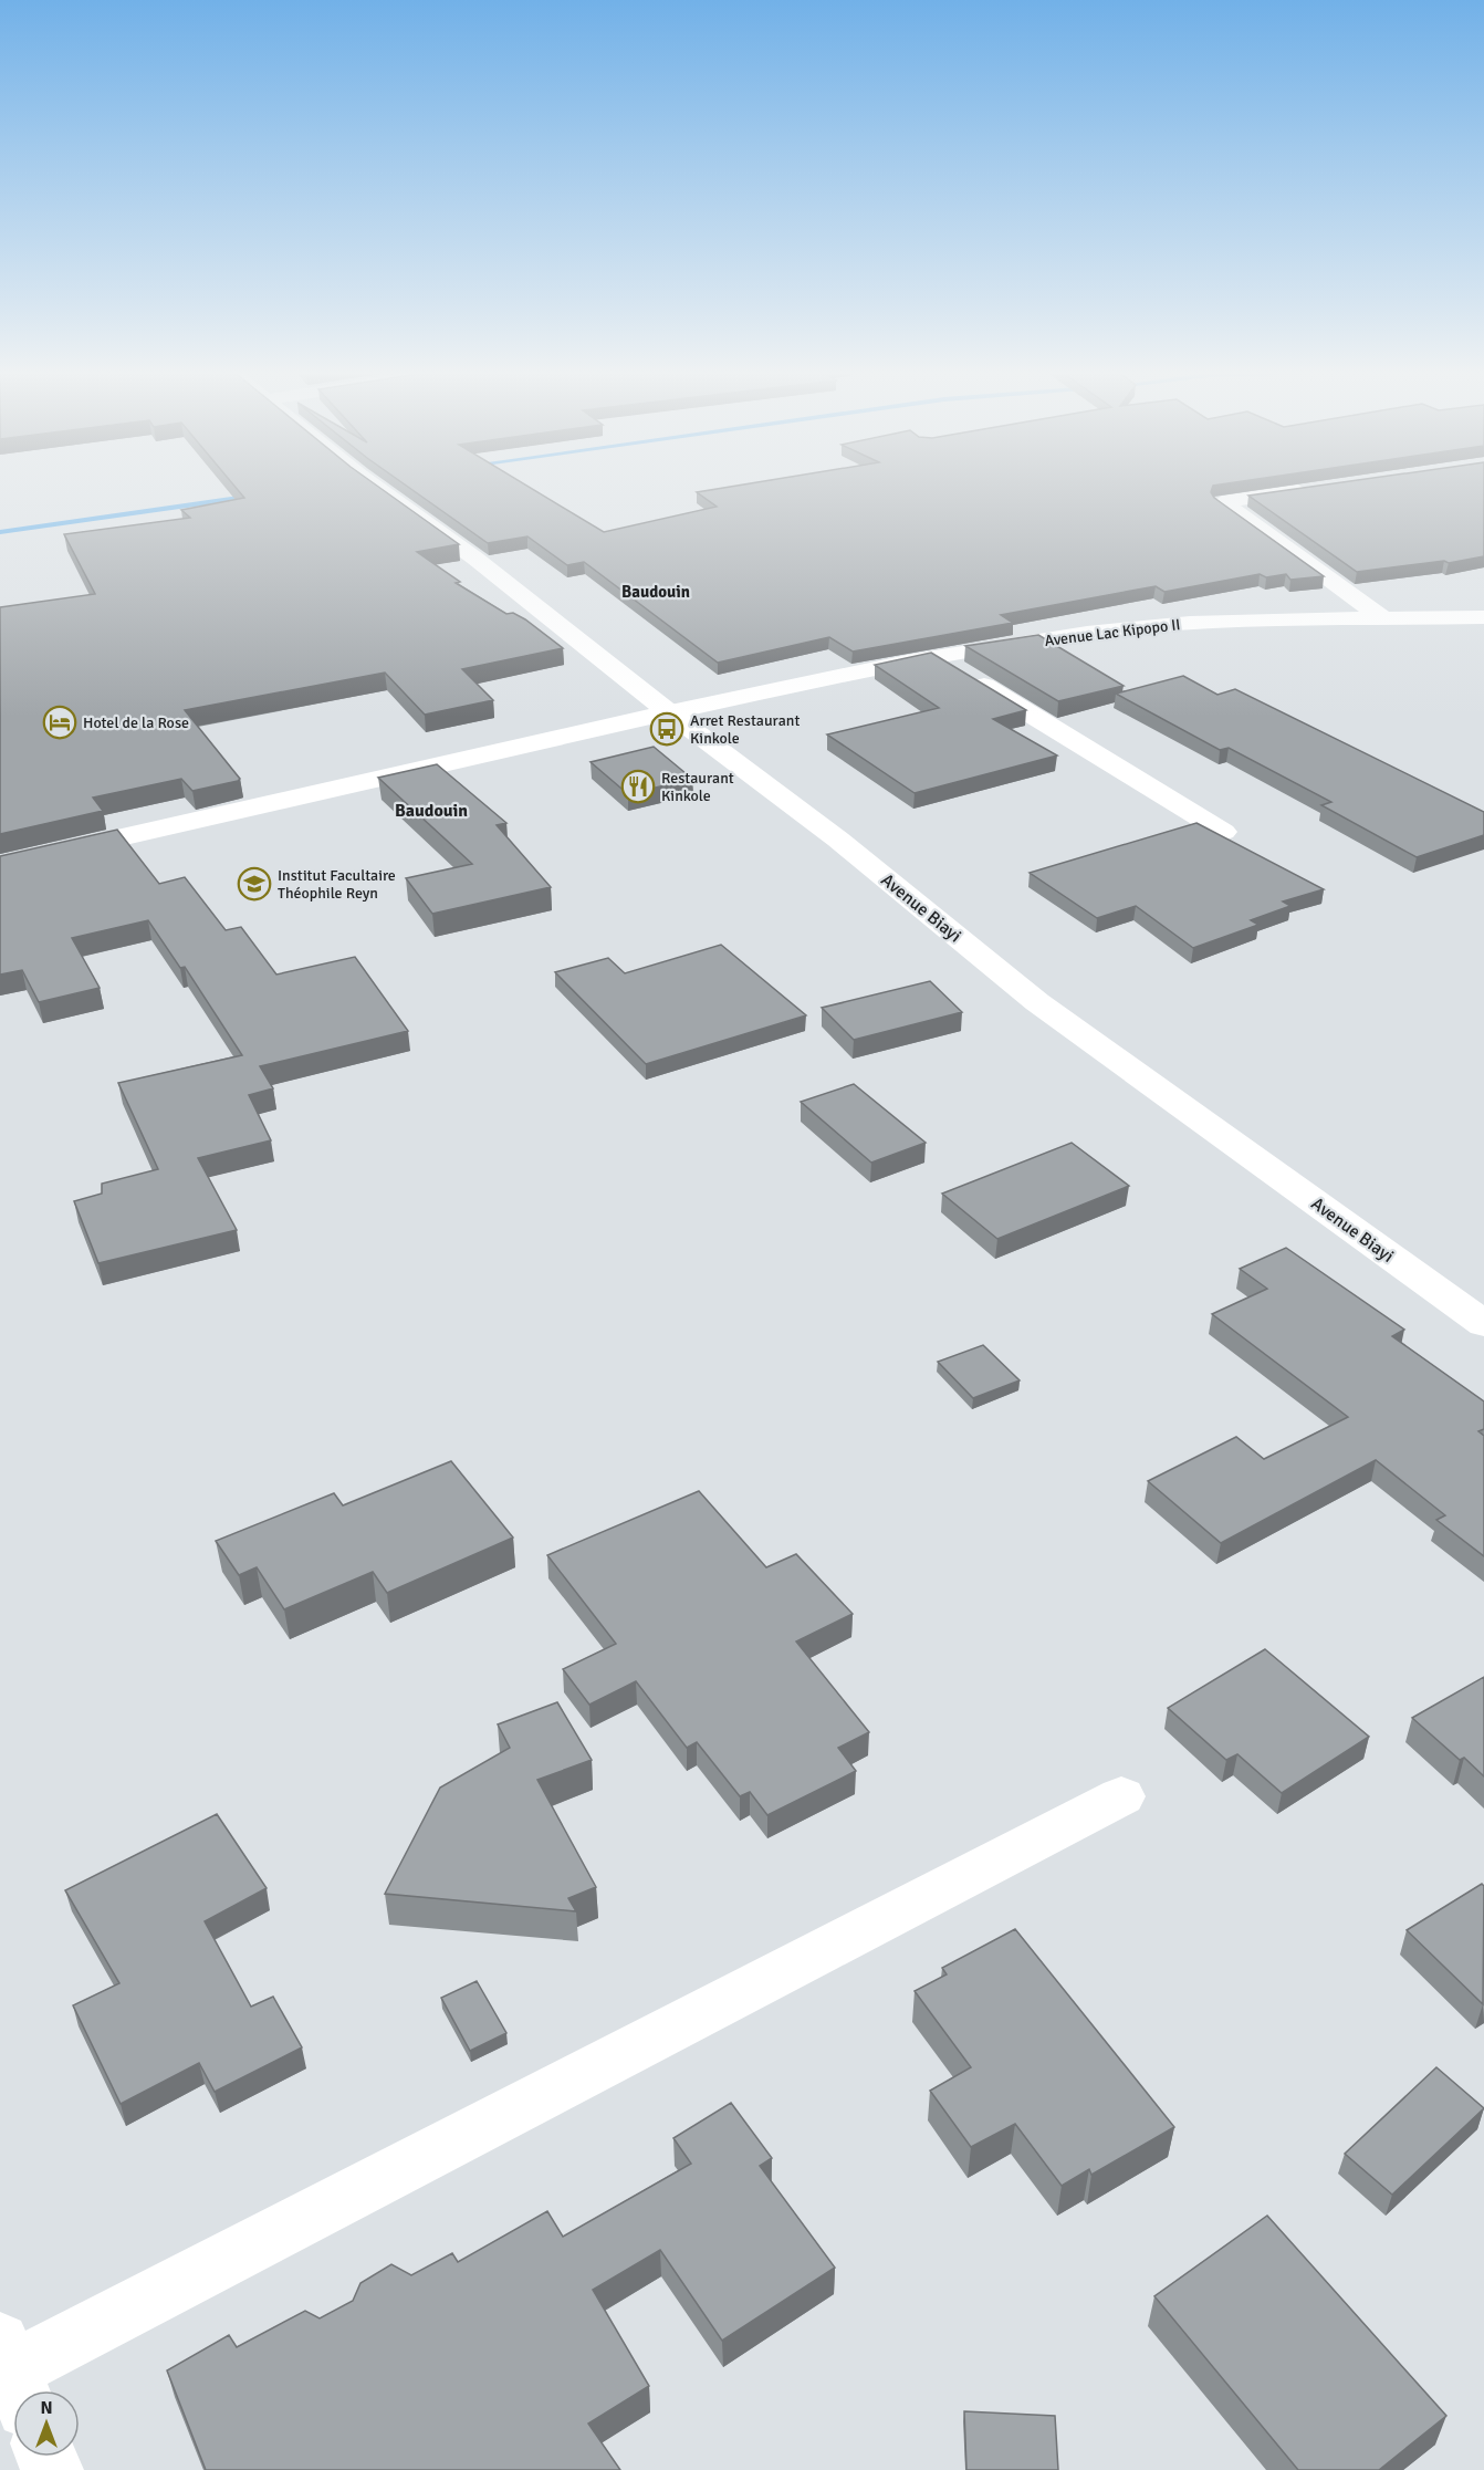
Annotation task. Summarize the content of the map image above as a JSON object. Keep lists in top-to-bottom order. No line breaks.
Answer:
{"streets":{"street":["Avenue Lac Kipopo II","Avenue Biayi"]},"crossings":[["Avenue Lac Kipopo II","Avenue Biayi"]],"districts":["Baudouin","Baudouin"],"places":{"hotel":["Hotel de la Rose"],"bus stop":["Arret Restaurant Kinkole"],"restaurant":["Restaurant Kinkole"],"school or university":["Institut Facultaire Théophile Reyn"]},"north":"top"}
